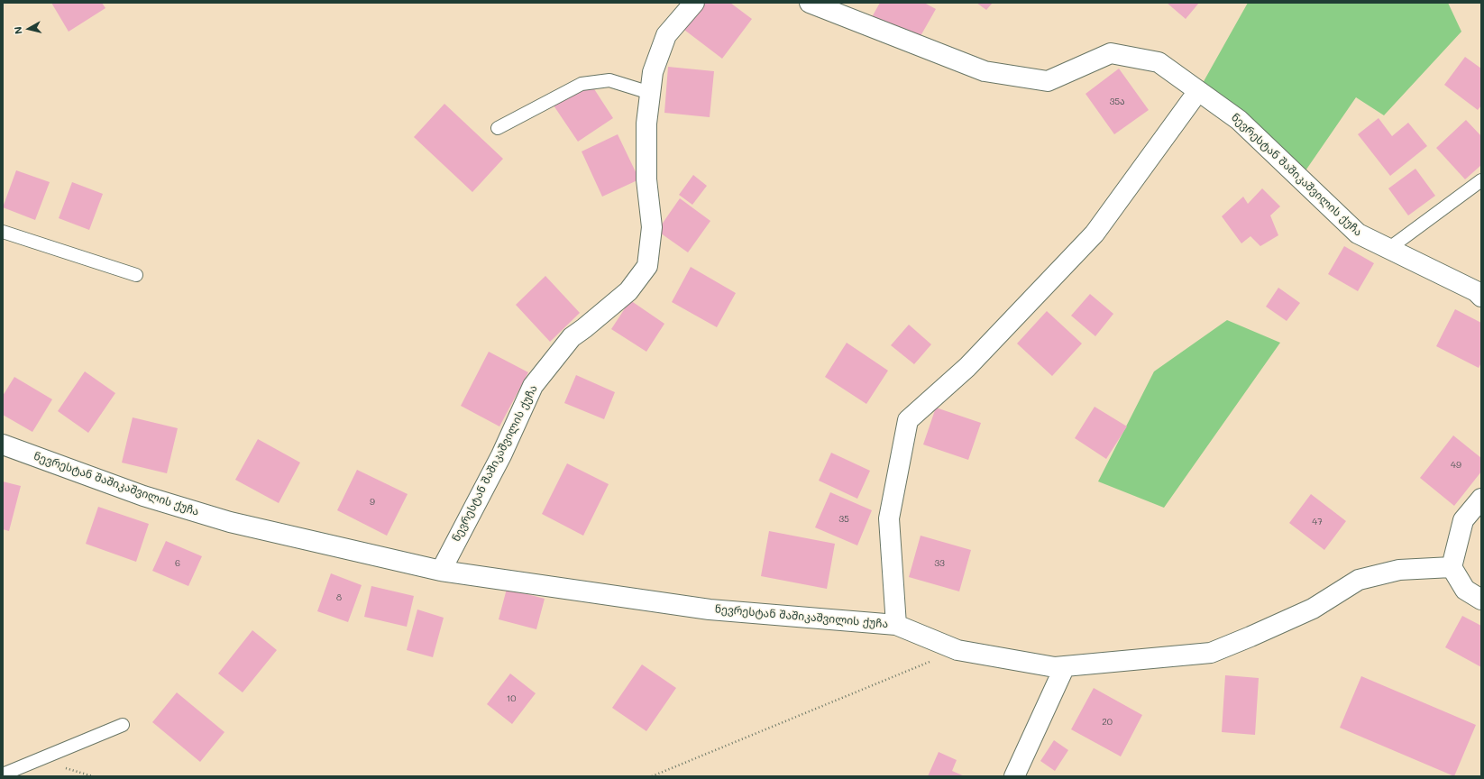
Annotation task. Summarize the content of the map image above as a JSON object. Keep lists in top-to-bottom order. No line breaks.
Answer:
{"streets":{"street":["ნევრესტან შაშიკაშვილის ქუჩა"]},"house_numbers":["35ა","49","9","35","47","6","33","8","10","20"],"north":"left"}
